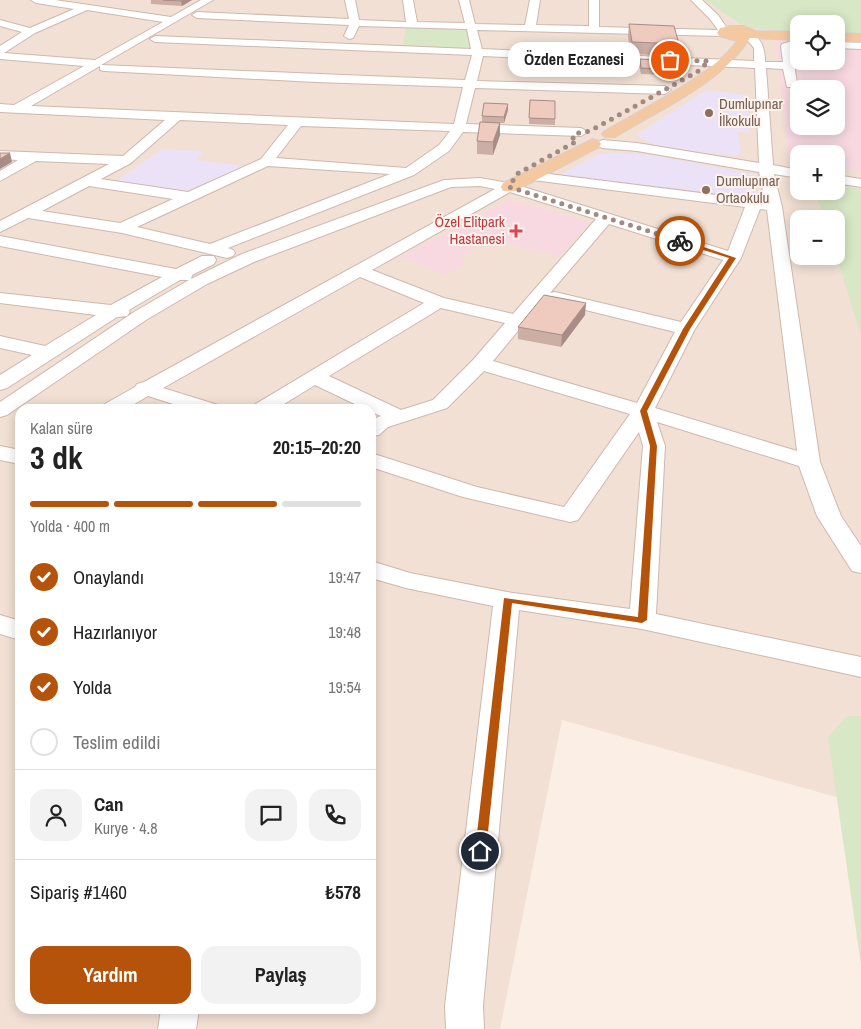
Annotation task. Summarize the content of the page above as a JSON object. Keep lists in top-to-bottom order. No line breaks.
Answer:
{"places":{"other":["Özden Eczanesi","Dumlupınar İlkokulu","Dumlupınar Ortaokulu"],"health":["Özel Elitpark Hastanesi"]},"page":{"map_buttons":["+","−"],"bubble":"Özden Eczanesi","heading":["3 dk","Kalan süre","20:15–20:20"],"panel":["Can","Kurye · 4.8","Sipariş #1460","₺578"],"bar":"Yolda · 400 m","list":[["Onaylandı","19:47"],["Hazırlanıyor","19:48"],["Yolda","19:54"],"Teslim edildi"],"buttons":["Yardım","Paylaş"]}}
